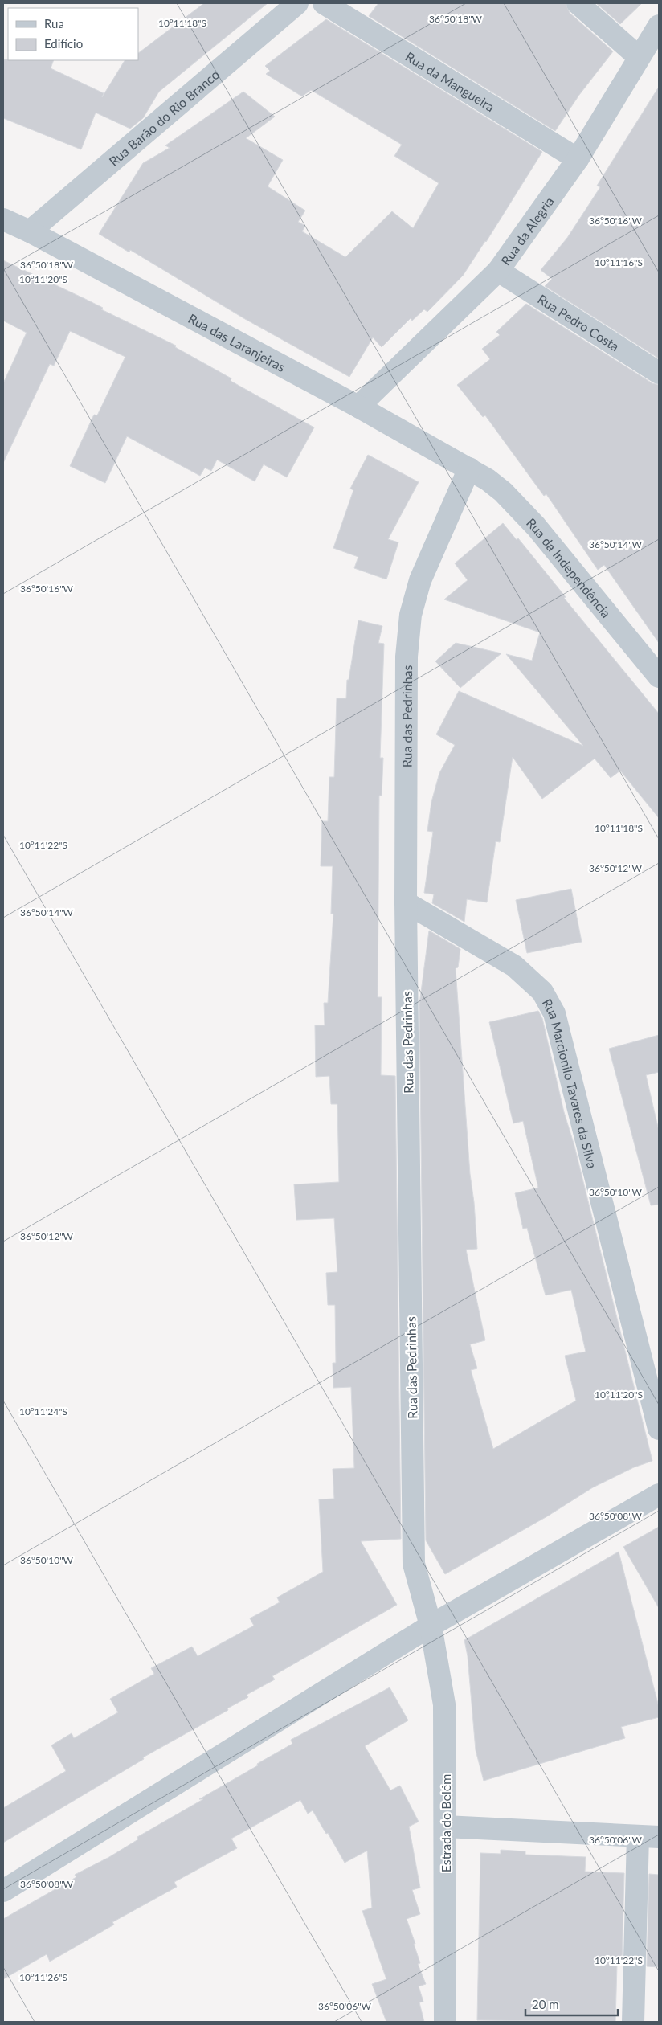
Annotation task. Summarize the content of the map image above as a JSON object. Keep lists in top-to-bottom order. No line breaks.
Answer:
{"streets":{"street":["Rua da Mangueira","Rua Barão do Rio Branco","Rua da Alegria","Rua Pedro Costa","Rua das Laranjeiras","Rua da Independência","Rua das Pedrinhas","Rua Marcionilo Tavares da Silva","Estrada do Belém"]},"crossings":[["Rua da Mangueira","Rua da Alegria"],["Rua Barão do Rio Branco","Rua das Laranjeiras"],["Rua da Alegria","Rua Pedro Costa"],["Rua da Alegria","Rua das Laranjeiras"],["Rua das Laranjeiras","Rua da Independência"],["Rua das Laranjeiras","Rua das Pedrinhas"],["Rua da Independência","Rua das Pedrinhas"],["Rua das Pedrinhas","Rua Marcionilo Tavares da Silva"],["Rua das Pedrinhas","Estrada do Belém"]],"legend":["Rua","Edifício"],"scale_bar":"20 m","coordinates":["36°50'18\"W","10°11'18\"S","36°50'16\"W","10°11'16\"S","10°11'20\"S","36°50'14\"W","10°11'22\"S","36°50'12\"W","36°50'10\"W","10°11'24\"S","36°50'08\"W","36°50'06\"W","10°11'26\"S"]}
